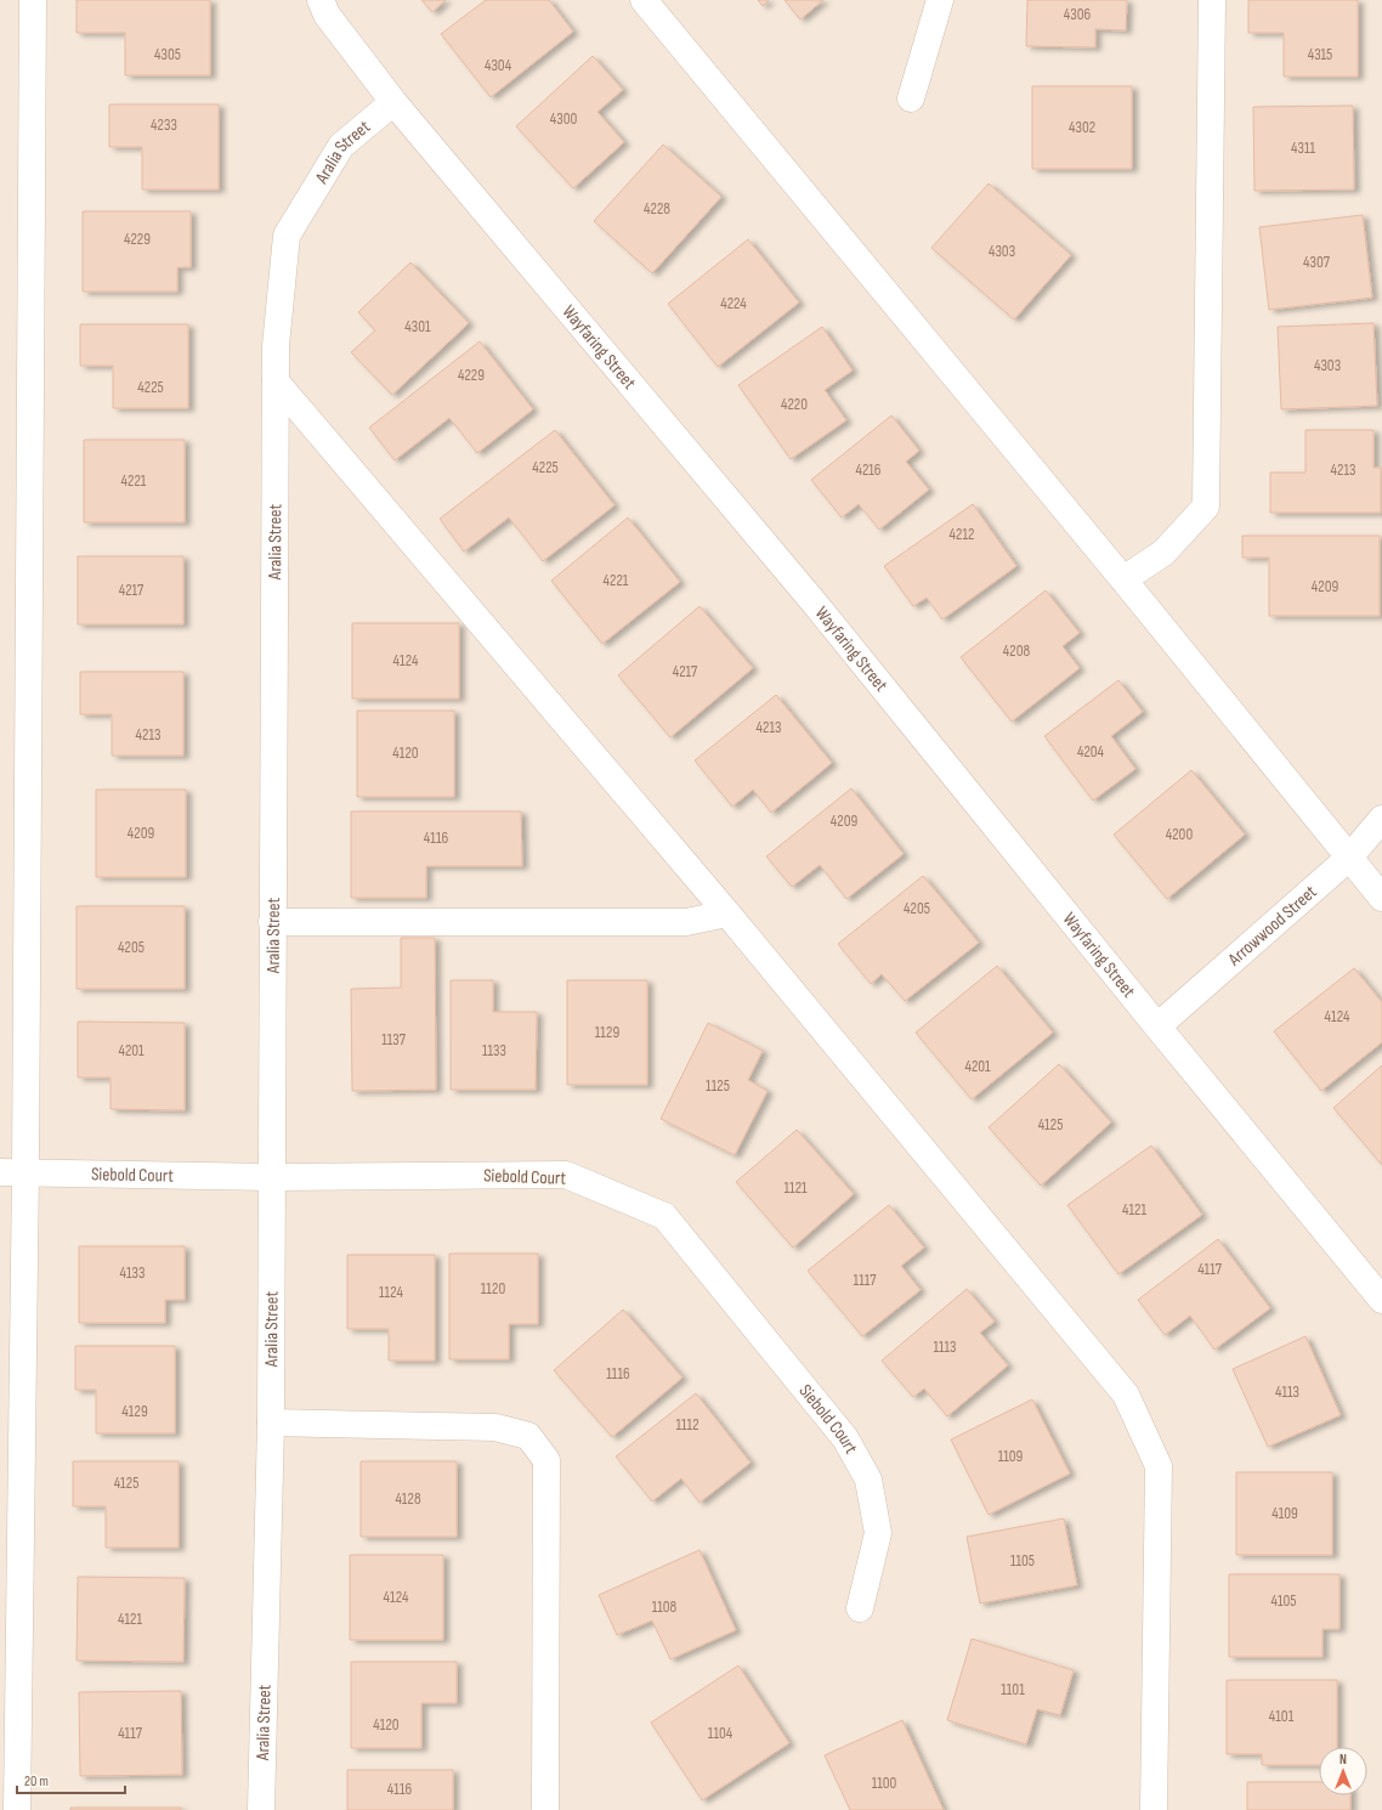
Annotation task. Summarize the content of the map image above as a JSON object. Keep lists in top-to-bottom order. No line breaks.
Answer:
{"streets":{"street":["Aralia Street","Wayfaring Street","Arrowwood Street","Siebold Court"]},"crossings":[["Aralia Street","Wayfaring Street"],["Aralia Street","Siebold Court"],["Wayfaring Street","Arrowwood Street"]],"house_numbers":["4306","4305","4315","4304","4300","4233","4302","4311","4228","4229","4303","4307","4224","4301","4303","4229","4225","4220","4225","4216","4213","4221","4212","4221","4209","4217","4208","4124","4217","4213","4213","4204","4120","4209","4209","4200","4116","4205","4205","4124","1129","1137","4201","1133","4201","1125","4125","1121","4121","4117","4133","1117","1120","1124","1113","1116","4113","4129","1112","1109","4125","4128","4109","1105","4124","4105","1108","4121","1101","4101","4120","4117","1104","1100","4116"],"scale_bar":"20 m","north":"top"}
